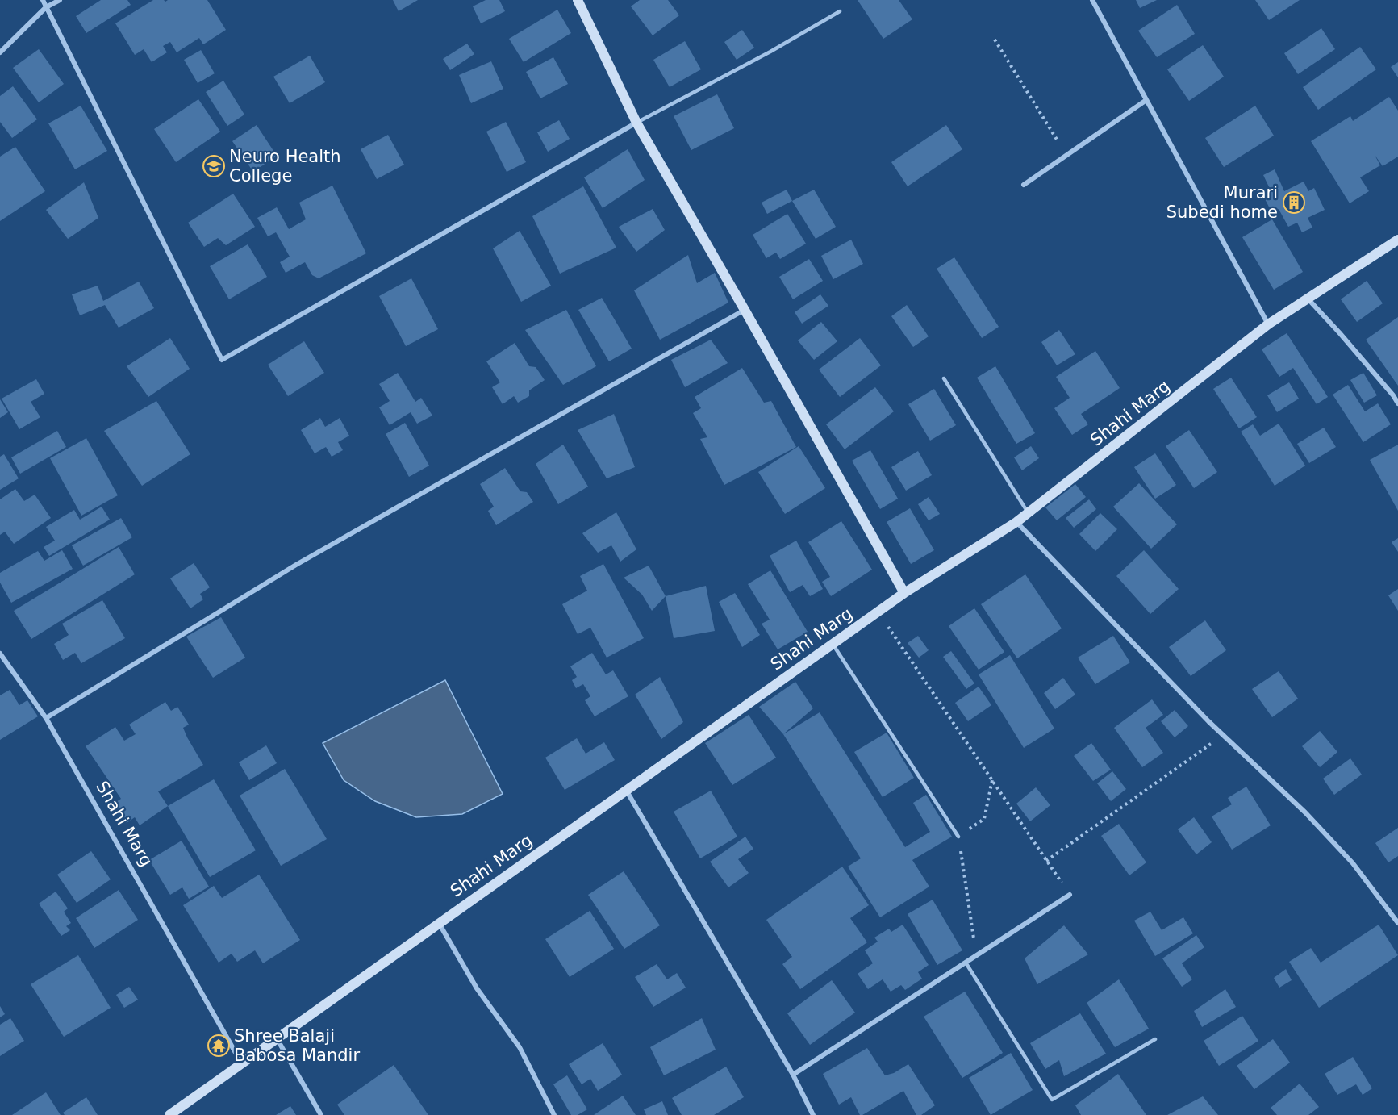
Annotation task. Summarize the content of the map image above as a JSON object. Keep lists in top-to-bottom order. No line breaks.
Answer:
{"streets":{"street":["Shahi Marg"]},"places":{"school or university":["Neuro Health College"],"building":["Murari Subedi home"],"temple":["Shree Balaji Babosa Mandir"]}}
